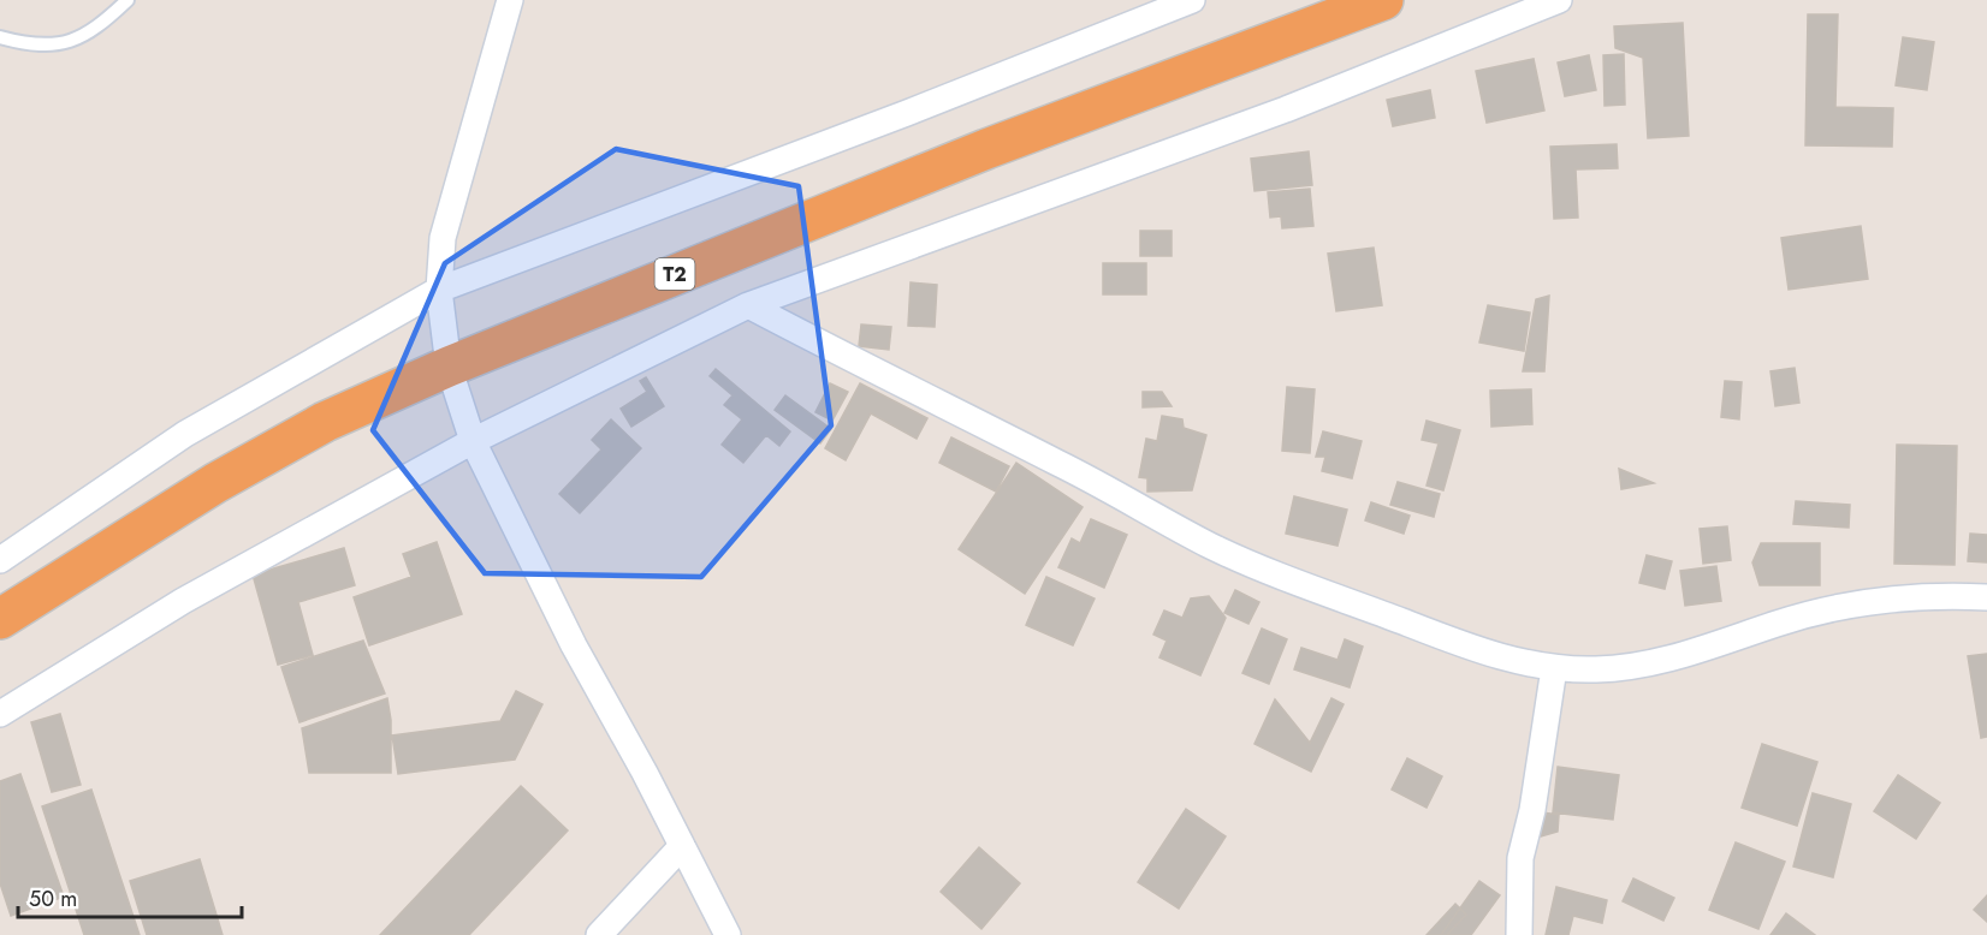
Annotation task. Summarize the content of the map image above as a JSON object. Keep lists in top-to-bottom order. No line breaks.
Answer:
{"streets":{"highway":["T2"]},"scale_bar":"50 m"}
